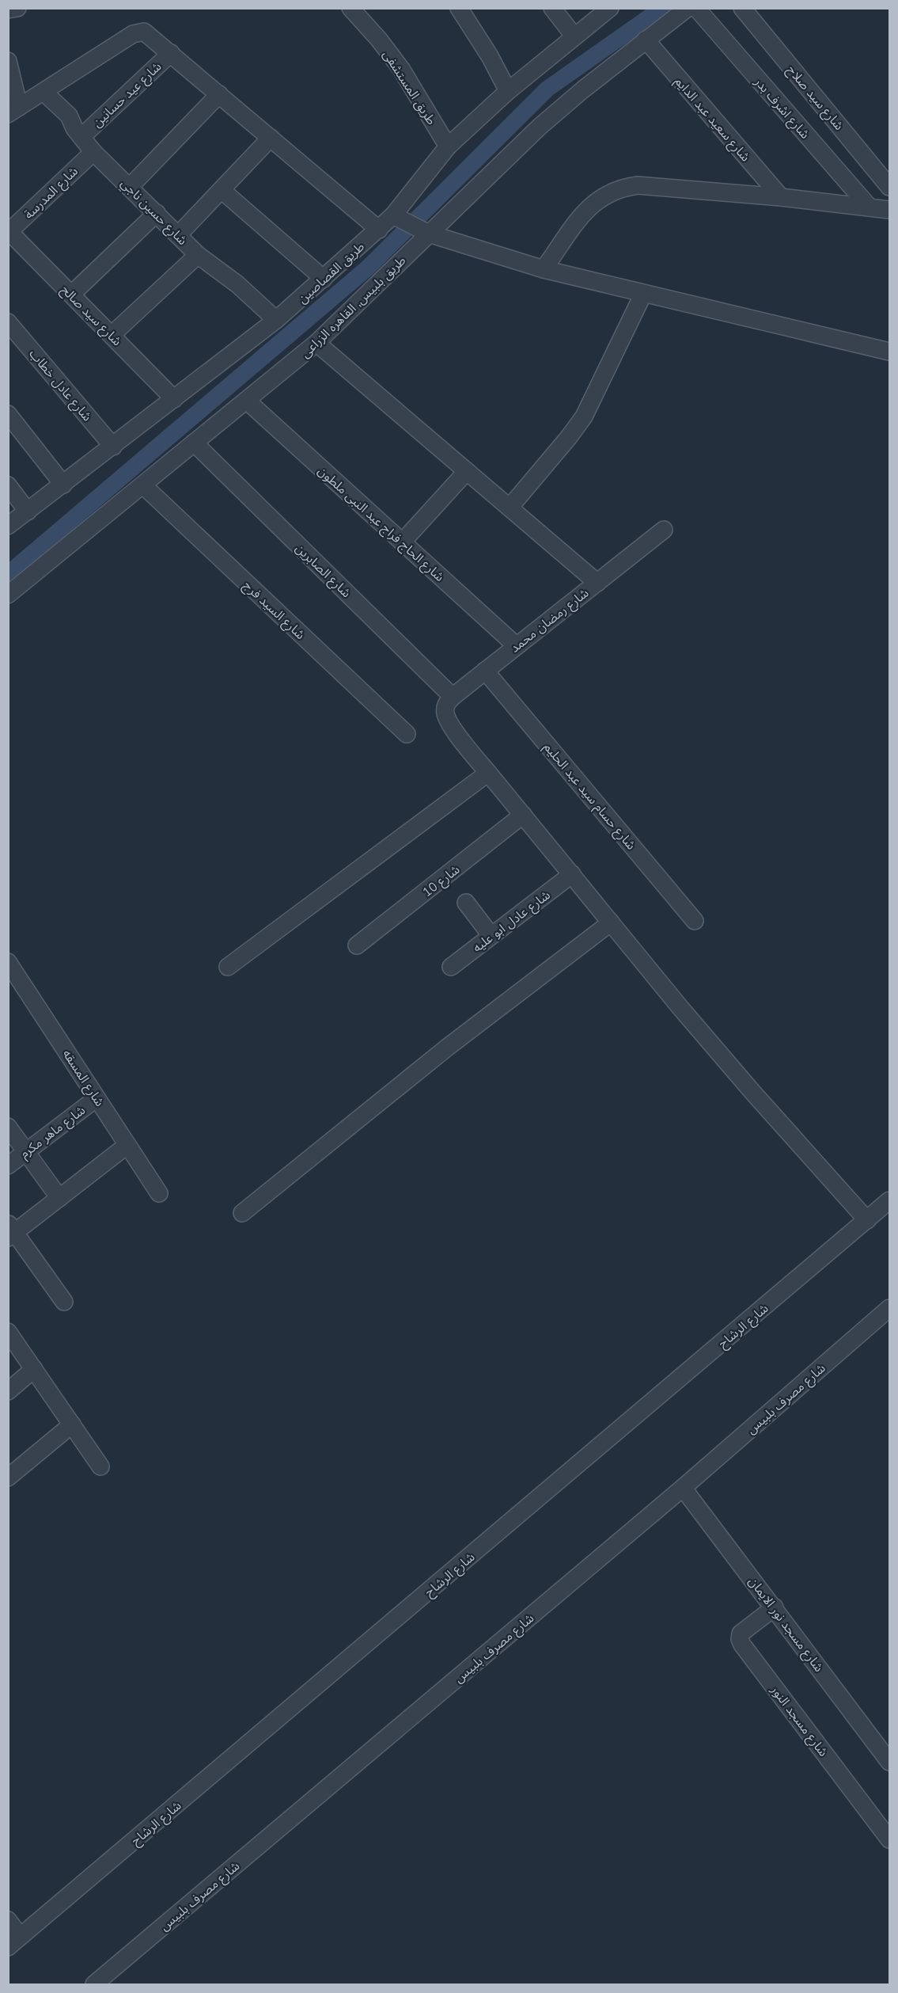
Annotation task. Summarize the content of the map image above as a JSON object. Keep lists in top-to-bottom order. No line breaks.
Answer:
{"streets":{"street":["طريق المستشفى","شارع عيد حسانين","شارع سيد صلاح","شارع اشرف بدر","شارع سعيد عبد الدايم","شارع المدرسة","شارع حسين ناجي","طريق القصاصين","طريق بلبيس, القاهره الزراعى","شارع سيد صالح","شارع عادل خطاب","شارع الحاج فراج عبد النبى ملطون","شارع الصابرين","شارع السيد فرج","شارع رمضان محمد","شارع حسام سيد عبد الحليم","شارع 10","شارع عادل ابو عليه","شارع المسقه","شارع ماهر مكرم","شارع الرشاح","شارع مصرف بلبيس","شارع مسجد نور الايمان","شارع مسجد النور"]},"crossings":[["طريق المستشفى","طريق القصاصين"],["شارع عيد حسانين","شارع حسين ناجي"],["شارع سعيد عبد الدايم","طريق بلبيس, القاهره الزراعى"],["شارع المدرسة","شارع حسين ناجي"],["شارع المدرسة","شارع سيد صالح"],["شارع حسين ناجي","طريق القصاصين"],["طريق القصاصين","شارع سيد صالح"],["طريق القصاصين","شارع عادل خطاب"],["طريق بلبيس, القاهره الزراعى","شارع الحاج فراج عبد النبى ملطون"],["طريق بلبيس, القاهره الزراعى","شارع الصابرين"],["طريق بلبيس, القاهره الزراعى","شارع السيد فرج"],["شارع الحاج فراج عبد النبى ملطون","شارع رمضان محمد"],["شارع الصابرين","شارع رمضان محمد"],["شارع رمضان محمد","شارع حسام سيد عبد الحليم"],["شارع المسقه","شارع ماهر مكرم"],["شارع مصرف بلبيس","شارع مسجد نور الايمان"],["شارع مسجد نور الايمان","شارع مسجد النور"]]}
